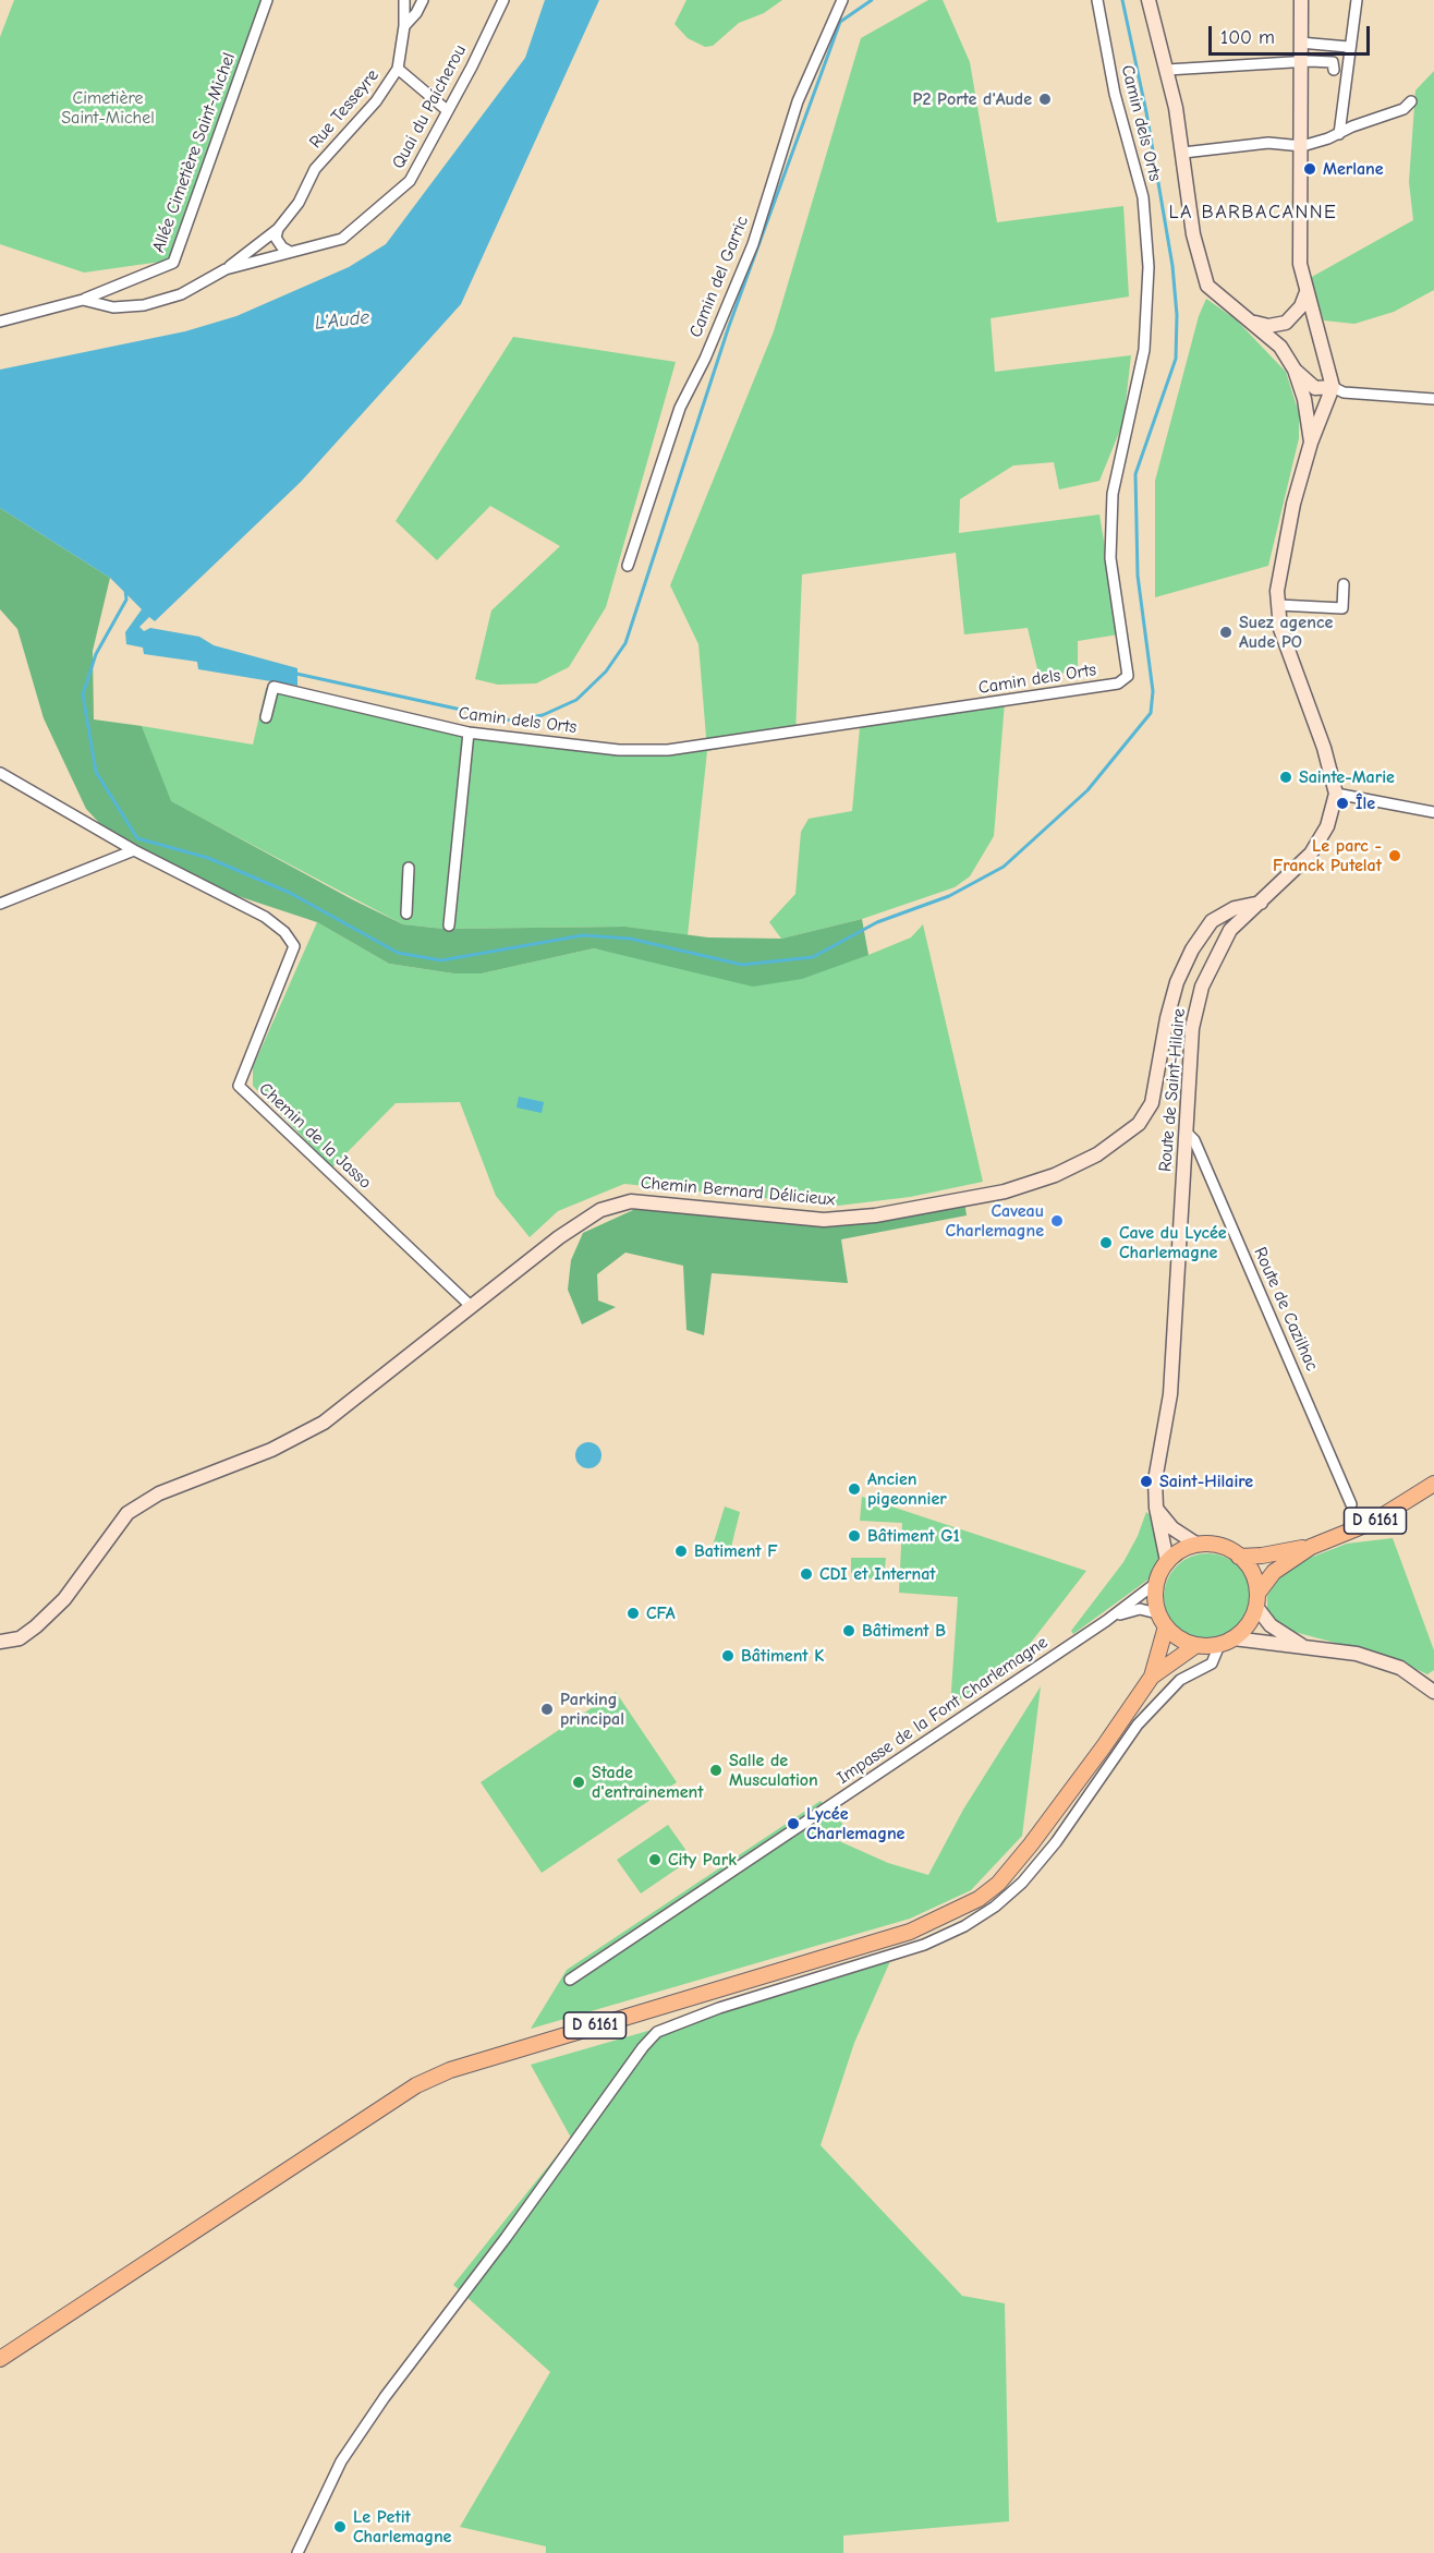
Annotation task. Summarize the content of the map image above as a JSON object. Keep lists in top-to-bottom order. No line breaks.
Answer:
{"streets":{"main road":["Route de Saint-Hilaire","Chemin Bernard Délicieux","D 6161"],"street":["Quai du Paicherou","Rue Tesseyre","Camin dels Orts","Allée Cimetière Saint-Michel","Camin del Garric","Chemin de la Jasso","Route de Cazilhac","Impasse de la Font Charlemagne"]},"crossings":[["Quai du Paicherou","Rue Tesseyre"],["Quai du Paicherou","Allée Cimetière Saint-Michel"],["Route de Saint-Hilaire","Chemin Bernard Délicieux"],["Route de Saint-Hilaire","Route de Cazilhac"],["Route de Saint-Hilaire","D 6161"],["Chemin de la Jasso","Chemin Bernard Délicieux"]],"districts":["LA BARBACANNE"],"water":["L'Aude"],"parks":["Cimetière Saint-Michel"],"places":["P2 Porte d'Aude","Merlane","Suez agence Aude PO","Sainte-Marie","Île","Le parc - Franck Putelat","Caveau Charlemagne","Cave du Lycée Charlemagne","Saint-Hilaire","Ancien pigeonnier","Bâtiment G1","Batiment F","CDI et Internat","CFA","Bâtiment B","Bâtiment K","Parking principal","Salle de Musculation","Stade d'entrainement","Lycée Charlemagne","City Park","Le Petit Charlemagne"],"scale_bar":"100 m"}
